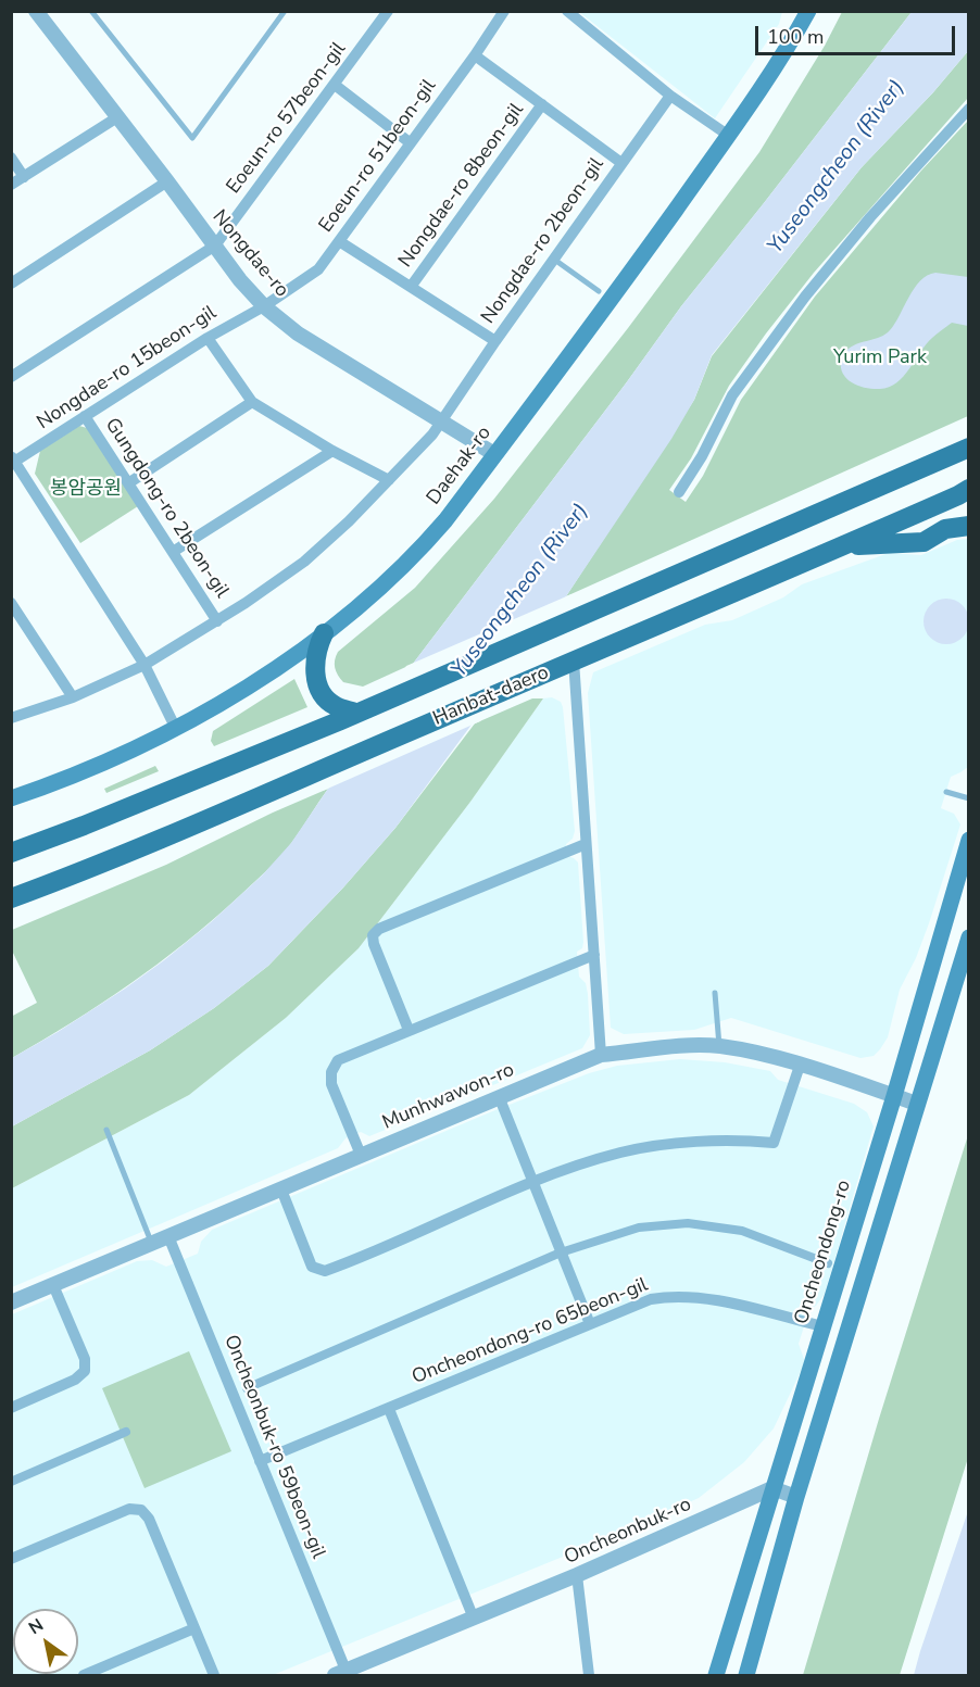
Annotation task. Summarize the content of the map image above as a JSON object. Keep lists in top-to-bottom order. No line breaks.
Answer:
{"streets":{"main road":["Daehak-ro","Hanbat-daero","Oncheondong-ro"],"street":["Eoeun-ro 57beon-gil","Eoeun-ro 51beon-gil","Nongdae-ro 8beon-gil","Nongdae-ro 2beon-gil","Nongdae-ro","Nongdae-ro 15beon-gil","Gungdong-ro 2beon-gil","Munhwawon-ro","Oncheondong-ro 65beon-gil","Oncheonbuk-ro 59beon-gil","Oncheonbuk-ro"]},"crossings":[["Eoeun-ro 57beon-gil","Nongdae-ro"],["Eoeun-ro 51beon-gil","Nongdae-ro 2beon-gil"],["Eoeun-ro 51beon-gil","Nongdae-ro"],["Eoeun-ro 51beon-gil","Nongdae-ro 15beon-gil"],["Nongdae-ro 8beon-gil","Nongdae-ro 2beon-gil"],["Nongdae-ro 2beon-gil","Nongdae-ro"],["Nongdae-ro 2beon-gil","Gungdong-ro 2beon-gil"],["Nongdae-ro","Nongdae-ro 15beon-gil"],["Nongdae-ro","Daehak-ro"],["Nongdae-ro","Gungdong-ro 2beon-gil"],["Nongdae-ro 15beon-gil","Gungdong-ro 2beon-gil"],["Munhwawon-ro","Oncheondong-ro"],["Munhwawon-ro","Oncheonbuk-ro 59beon-gil"],["Oncheondong-ro","Oncheondong-ro 65beon-gil"],["Oncheondong-ro","Oncheonbuk-ro"],["Oncheondong-ro 65beon-gil","Oncheonbuk-ro 59beon-gil"],["Oncheonbuk-ro 59beon-gil","Oncheonbuk-ro"]],"water":["Yuseongcheon (River)"],"parks":["Yurim Park","봉암공원"],"scale_bar":"100 m","north":"top left"}
